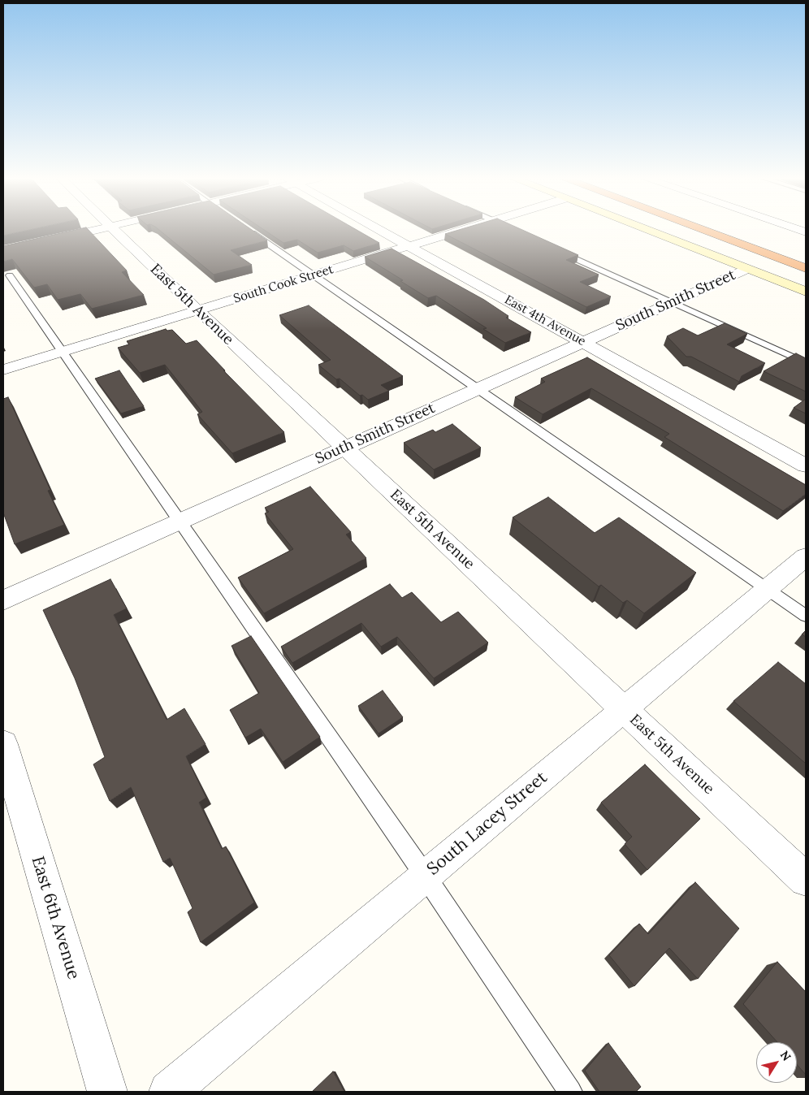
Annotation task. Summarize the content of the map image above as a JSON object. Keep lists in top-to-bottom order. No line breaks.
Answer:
{"streets":{"street":["South Cook Street","South Smith Street","East 5th Avenue","East 4th Avenue","South Lacey Street","East 6th Avenue"]},"crossings":[["South Cook Street","East 5th Avenue"],["South Cook Street","East 4th Avenue"],["South Smith Street","East 5th Avenue"],["South Smith Street","East 4th Avenue"],["East 5th Avenue","South Lacey Street"]],"north":"top right"}
